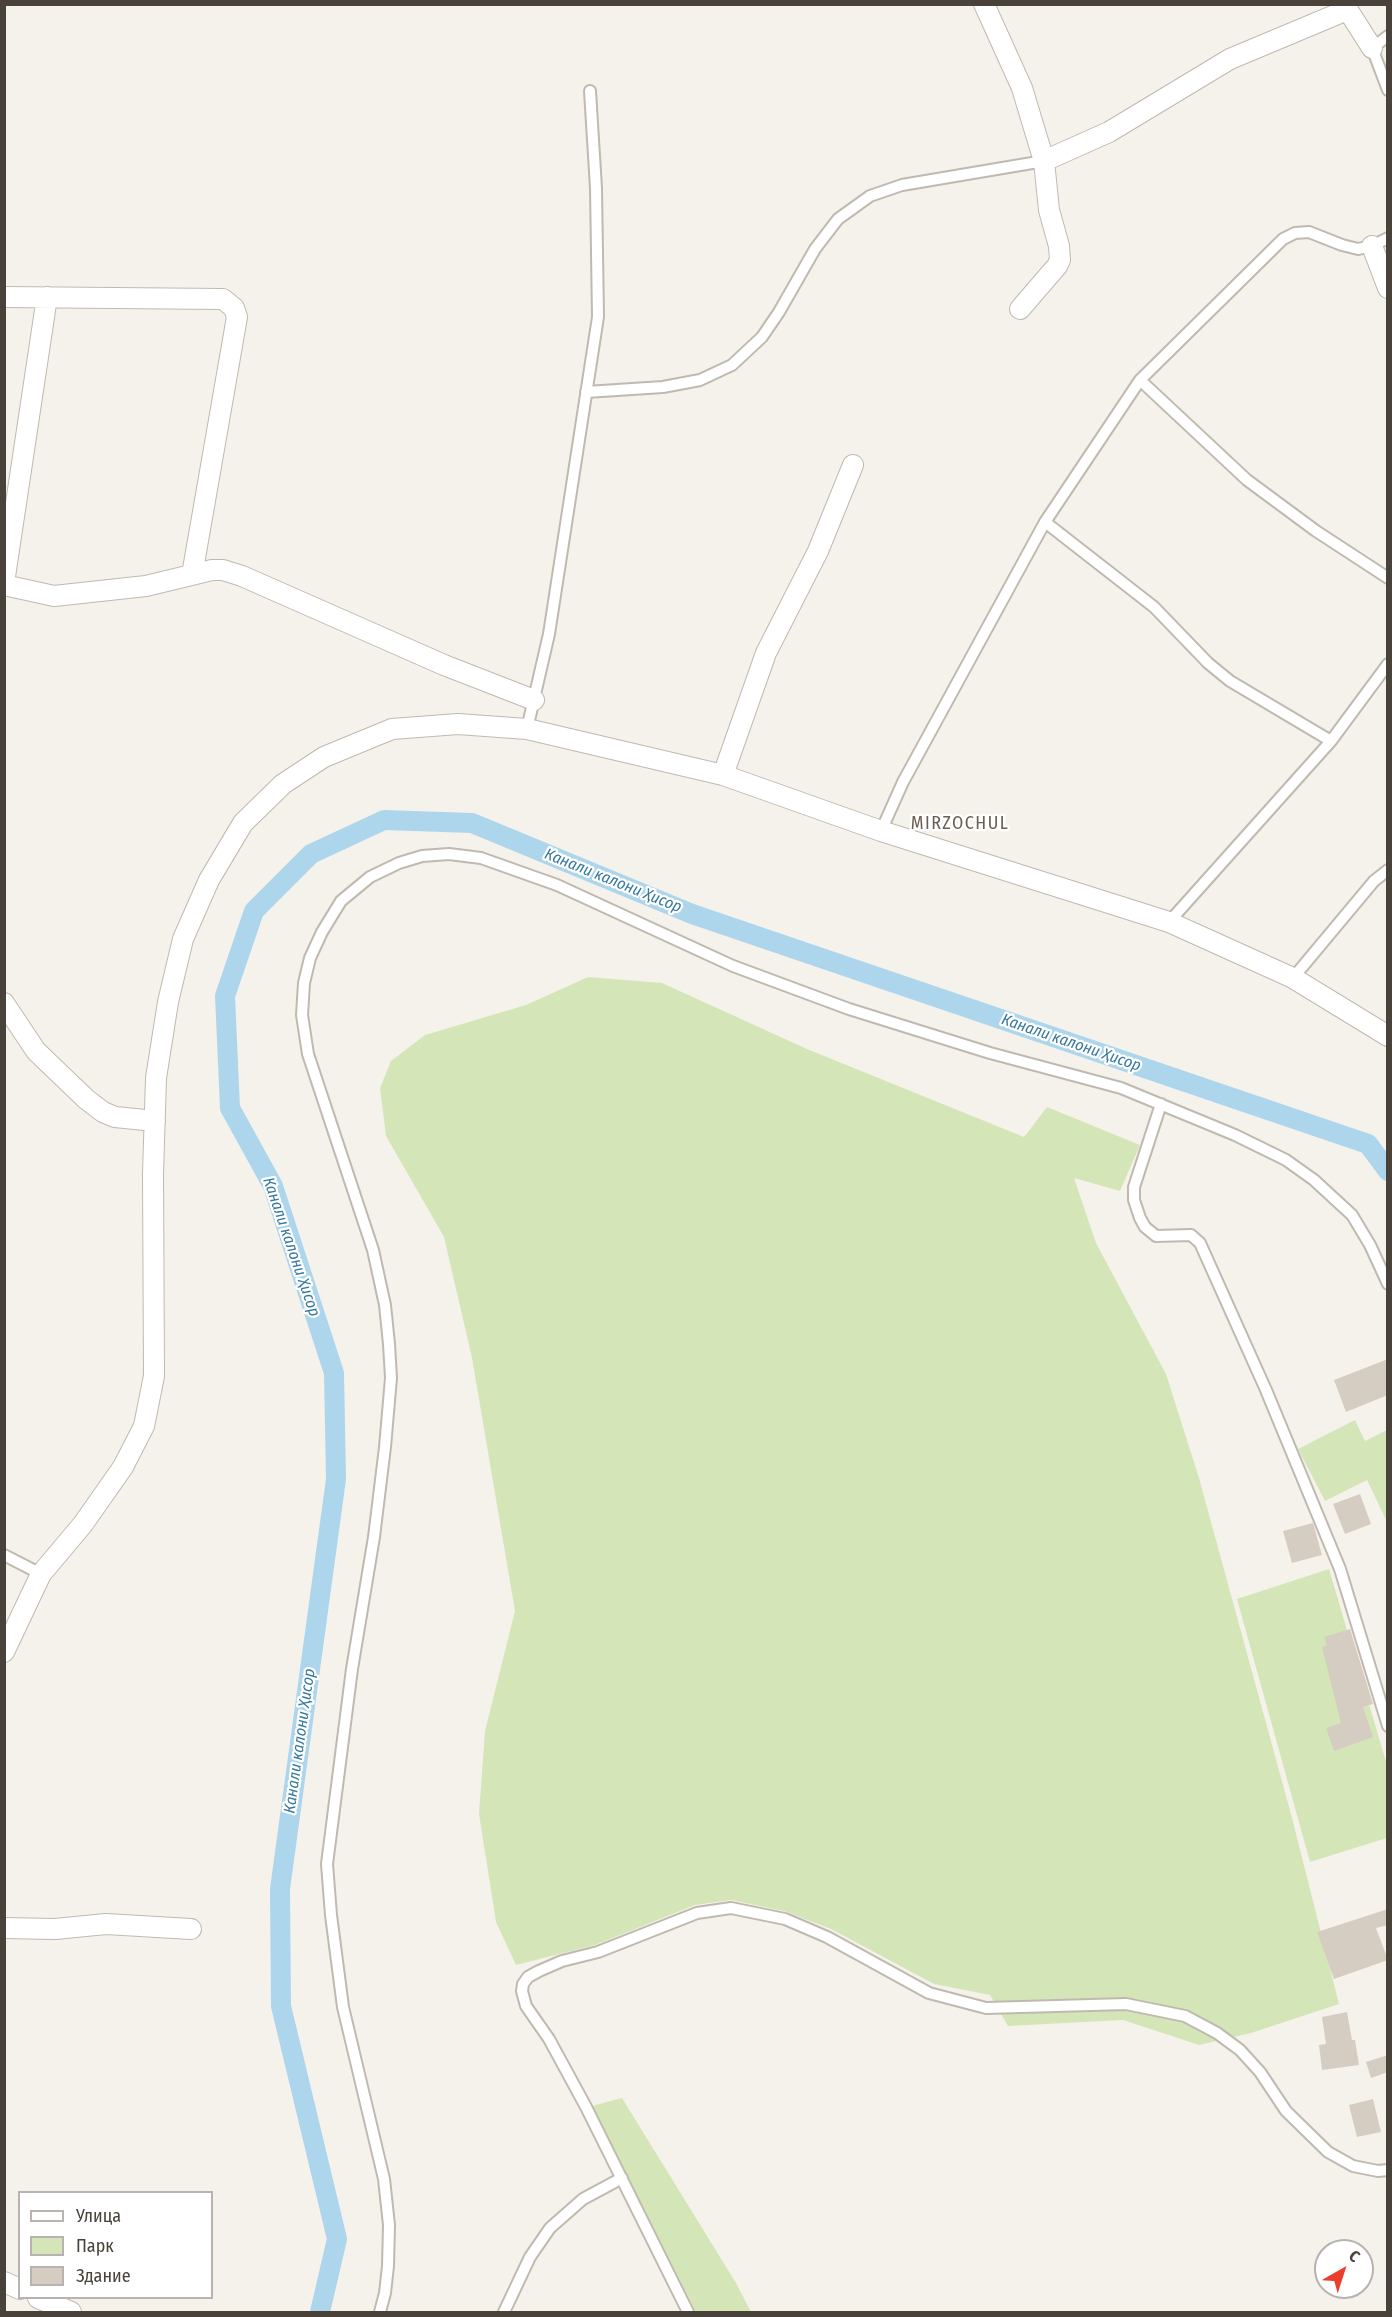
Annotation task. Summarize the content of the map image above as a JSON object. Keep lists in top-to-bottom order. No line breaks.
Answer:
{"districts":["MIRZOCHUL"],"water":["Канали калони Ҳисор"],"legend":["Улица","Парк","Здание"],"north":"top right"}
